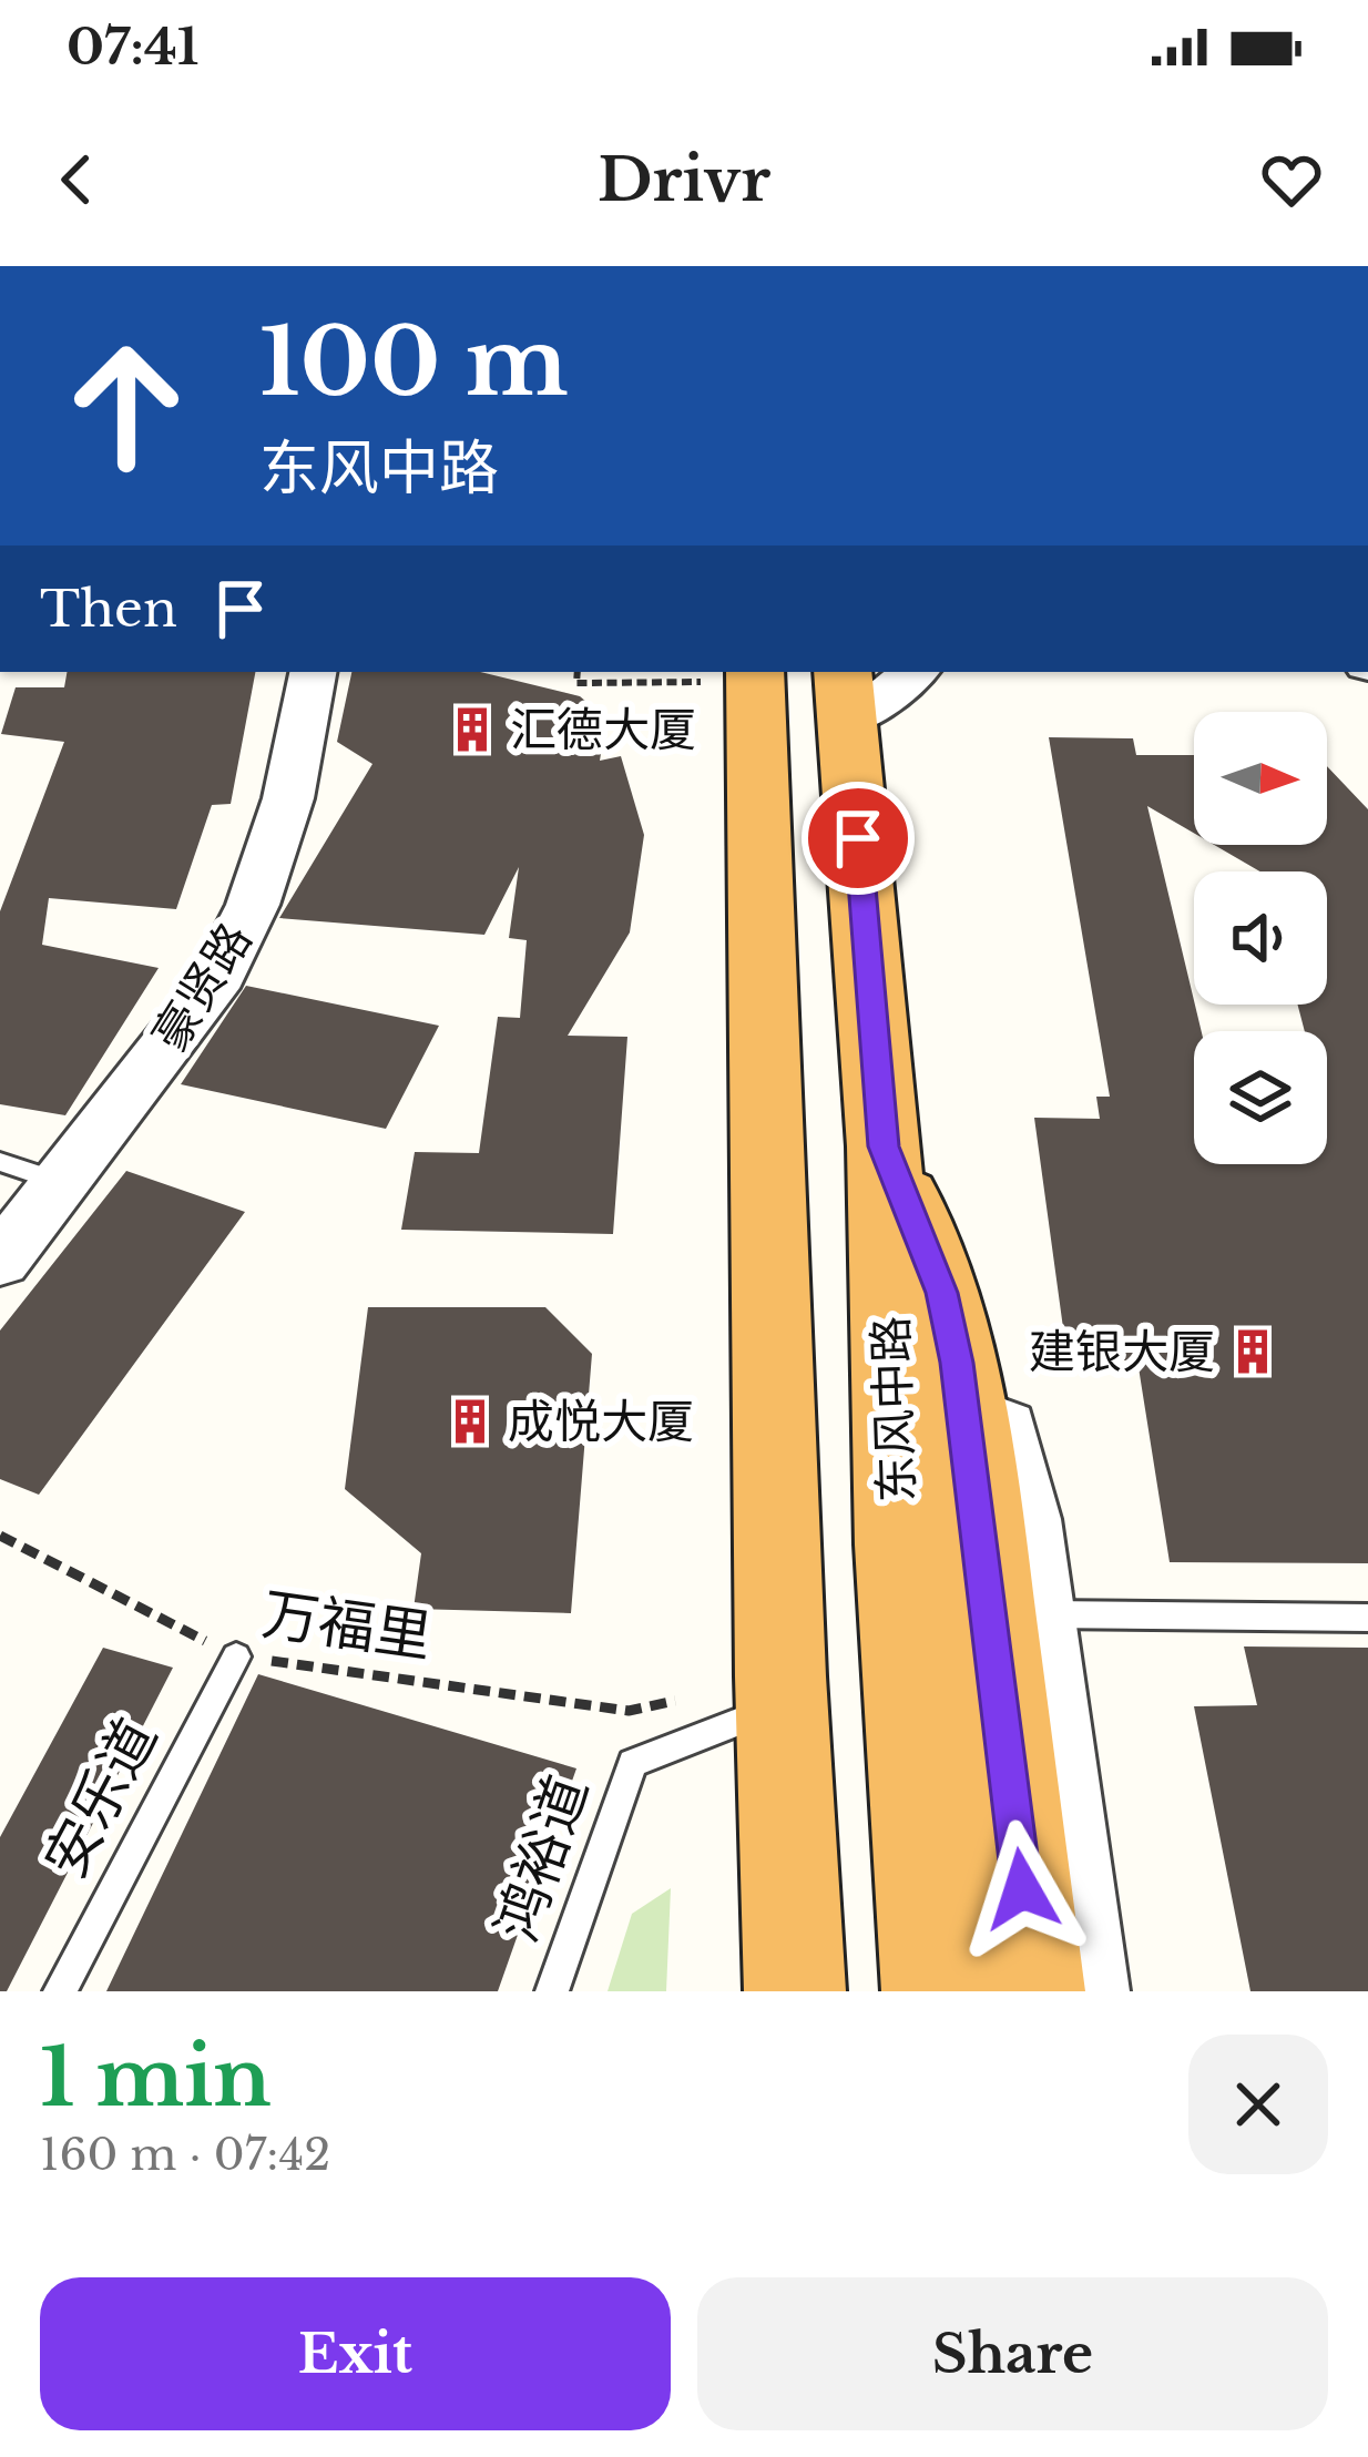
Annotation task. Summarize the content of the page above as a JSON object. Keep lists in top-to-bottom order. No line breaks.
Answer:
{"streets":{"highway":["东风中路"],"street":["豪贤路"],"lane":["安乐道","鸿裕道"],"path":["万福里"]},"crossings":[["万福里","安乐道"]],"places":{"building":["汇德大厦","建银大厦","成悦大厦"]},"north":"right","page":{"status":"07:41","header":"Drivr","turn":["100 m","东风中路"],"then":"Then","heading":["1 min","160 m · 07:42"],"buttons":["Exit","Share"]}}
